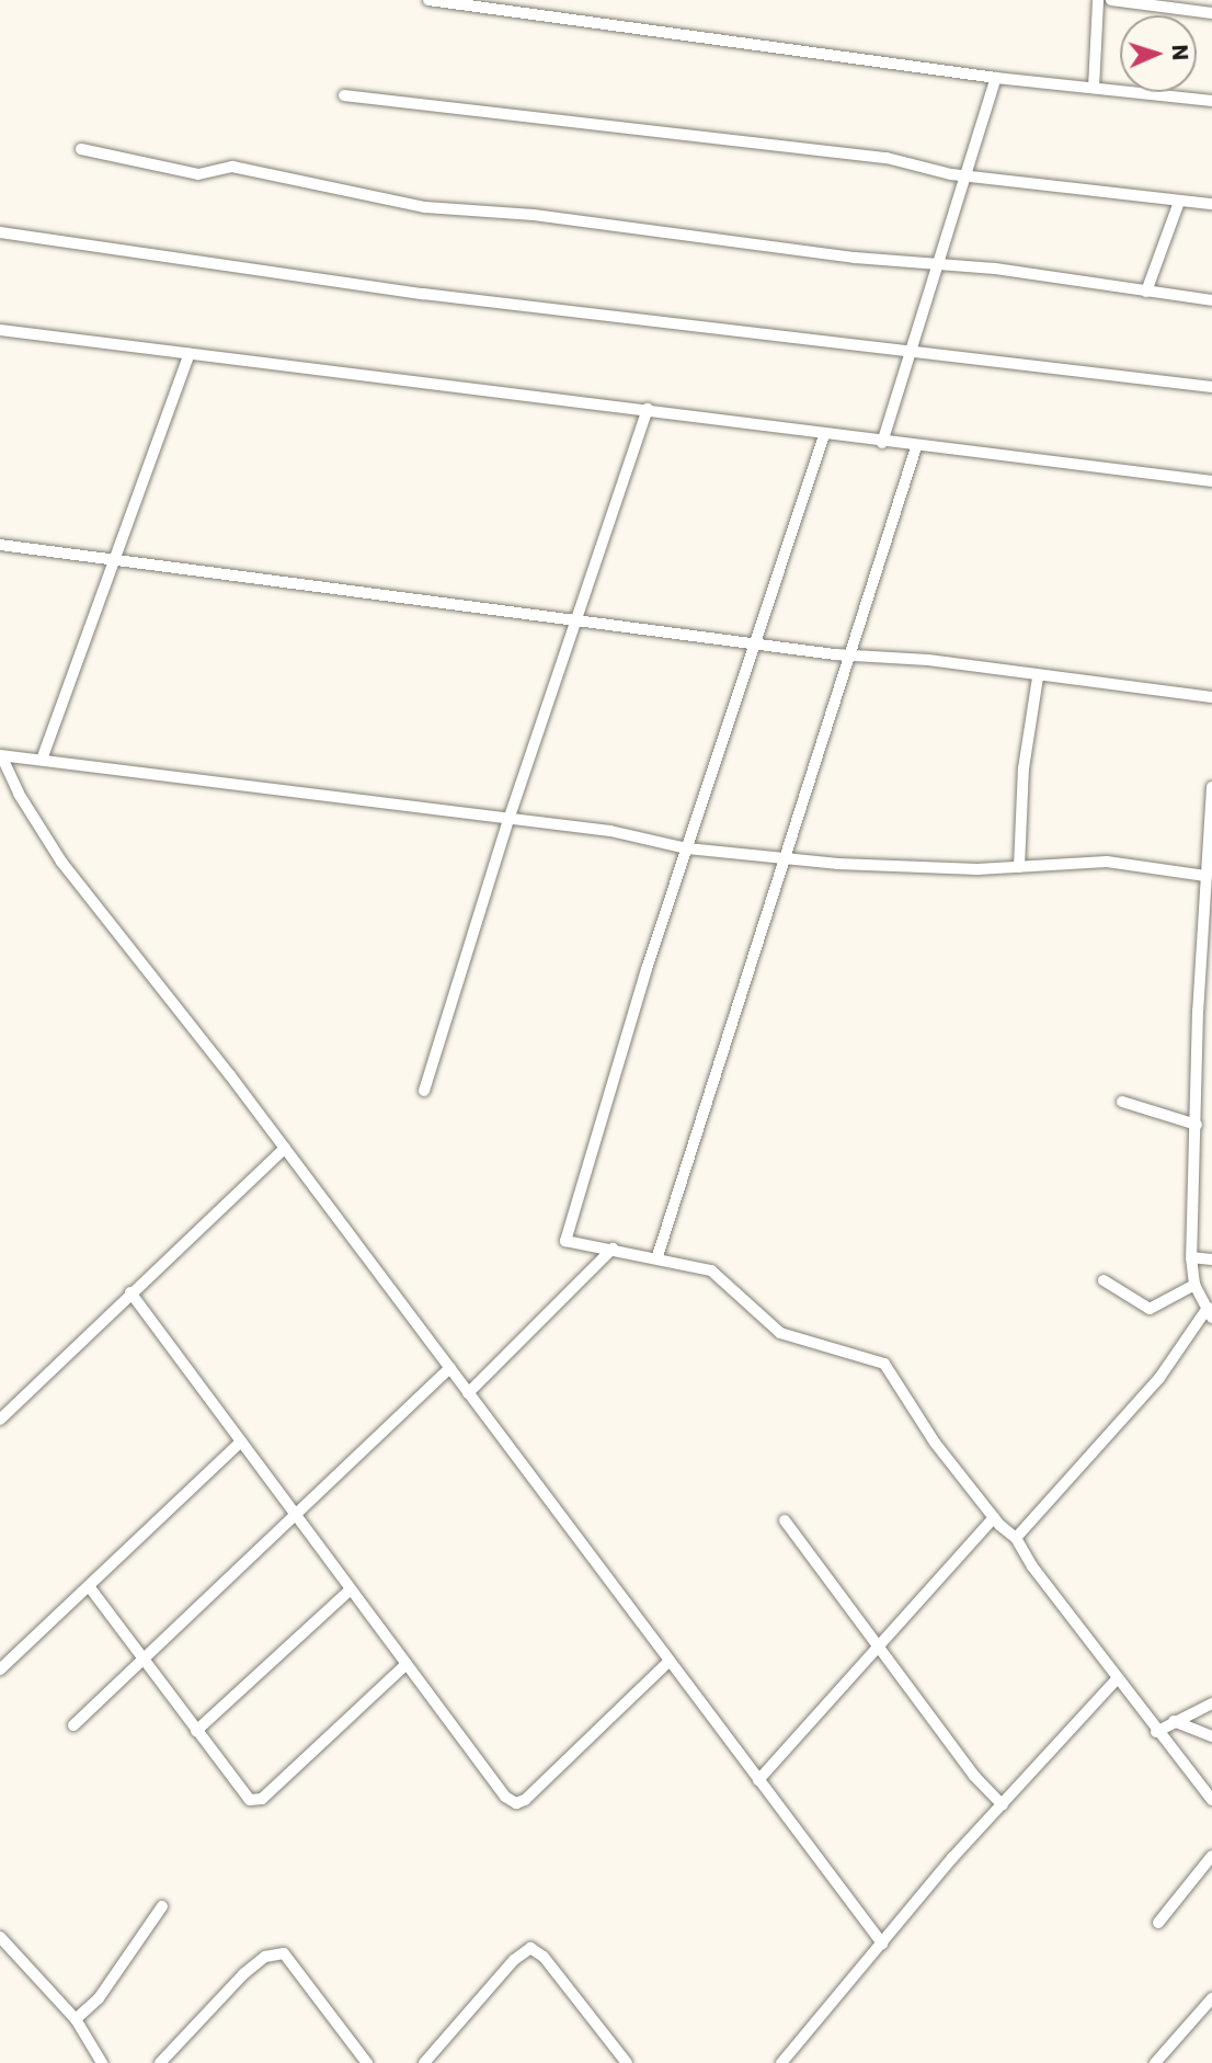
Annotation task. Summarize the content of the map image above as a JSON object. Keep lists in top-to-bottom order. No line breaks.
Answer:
{"north":"right"}
